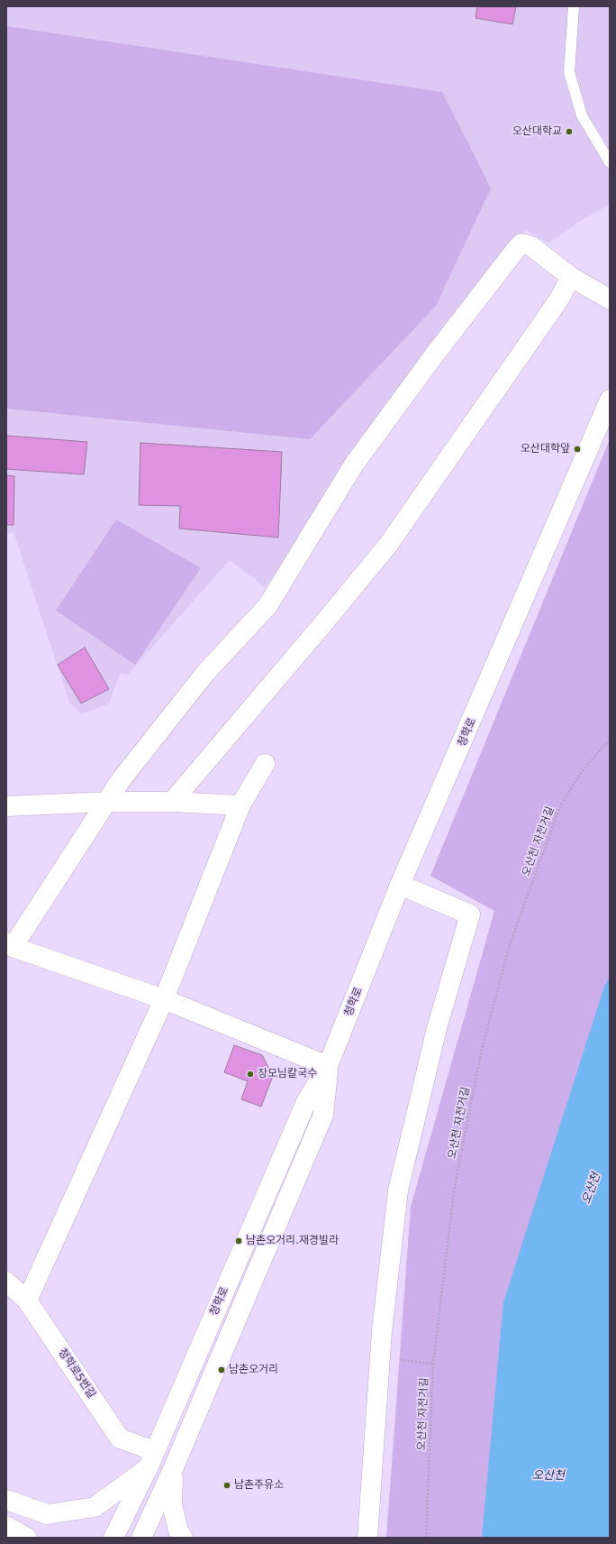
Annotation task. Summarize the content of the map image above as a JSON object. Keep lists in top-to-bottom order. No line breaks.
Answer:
{"streets":{"street":["청학로","청학로5번길"],"path":["오산천 자전거길"]},"crossings":[["청학로","청학로5번길"]],"water":["오산천"],"places":["오산대학교","오산대학앞","장모님칼국수","남촌오거리.재경빌라","남촌오거리","남촌주유소"]}
